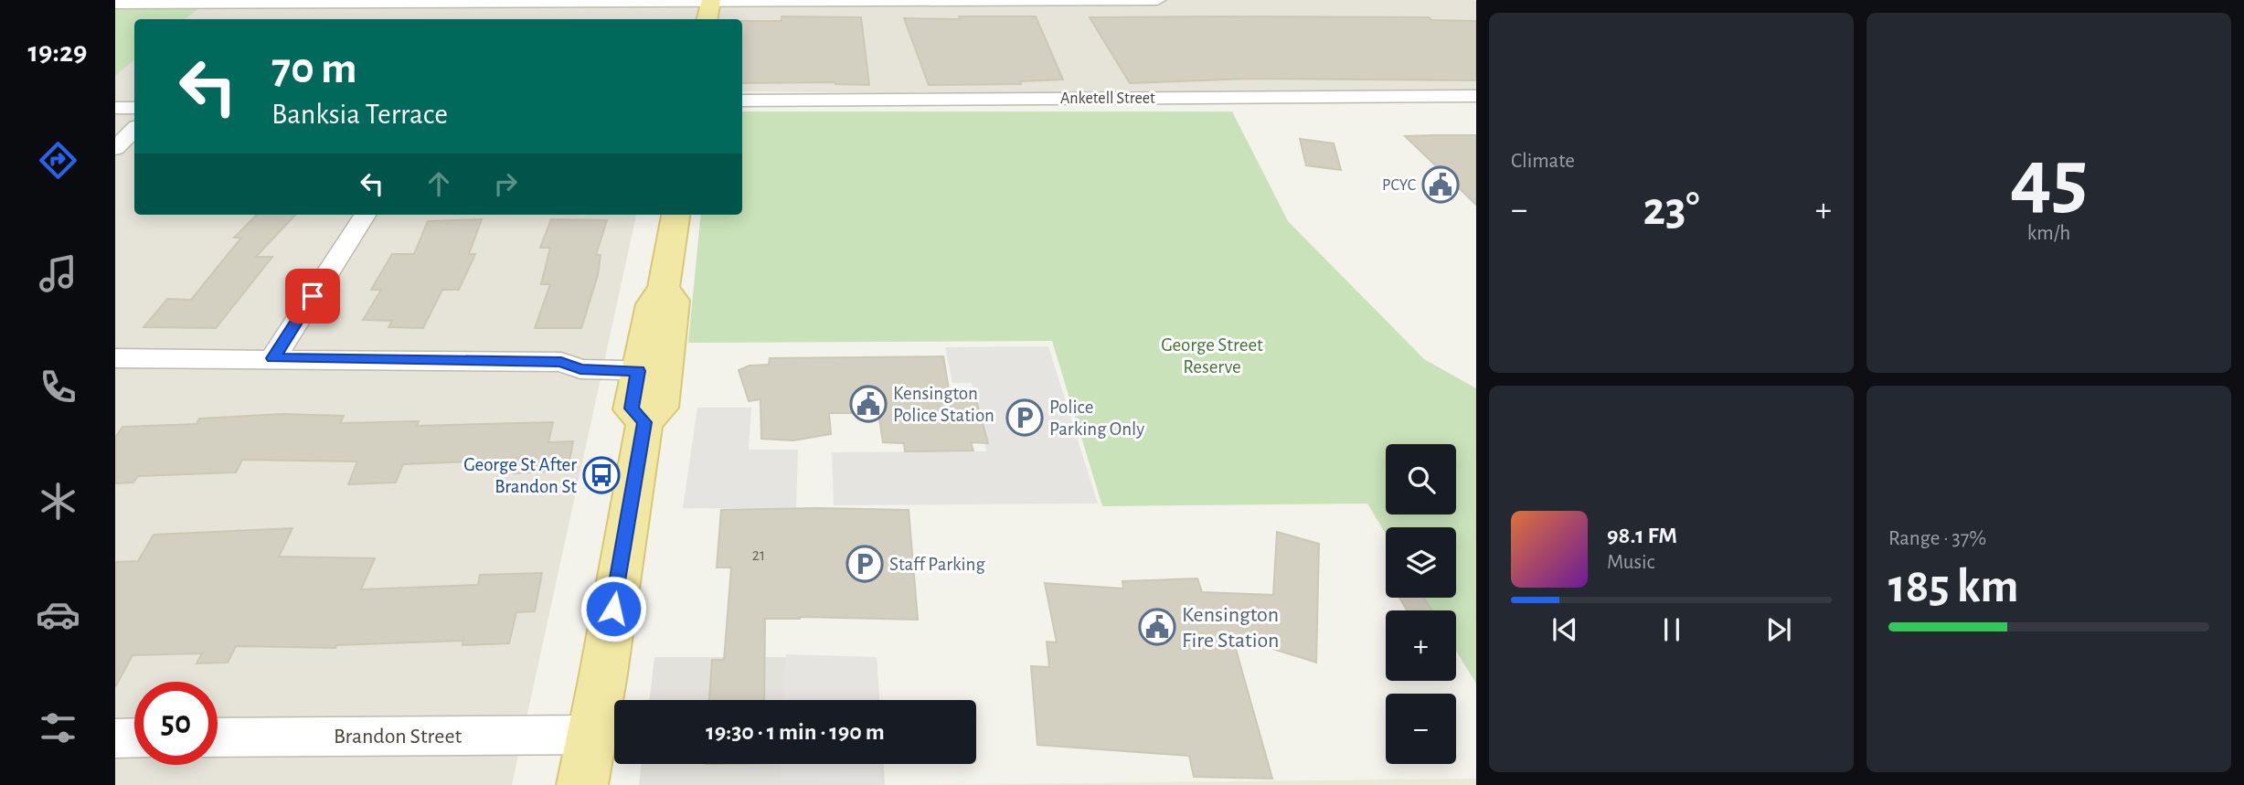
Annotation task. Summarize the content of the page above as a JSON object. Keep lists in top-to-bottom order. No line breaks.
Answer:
{"streets":{"street":["Anketell Street","Brandon Street"]},"parks":["George Street Reserve"],"places":{"public building":["PCYC","Kensington Police Station","Kensington Fire Station"],"parking":["Police Parking Only","Staff Parking"],"bus stop":["George St After Brandon St"]},"house_numbers":["21"],"page":{"tabs":"19:29","tile":["Climate",["45","km/h"],["Range · 37%","185 km"]],"turn":["70 m","Banksia Terrace"],"heat":["−","23°","+"],"map_buttons":["+","−"],"song":["98.1 FM","Music"],"limit":"50","trip":"19:30 · 1 min · 190 m"}}
